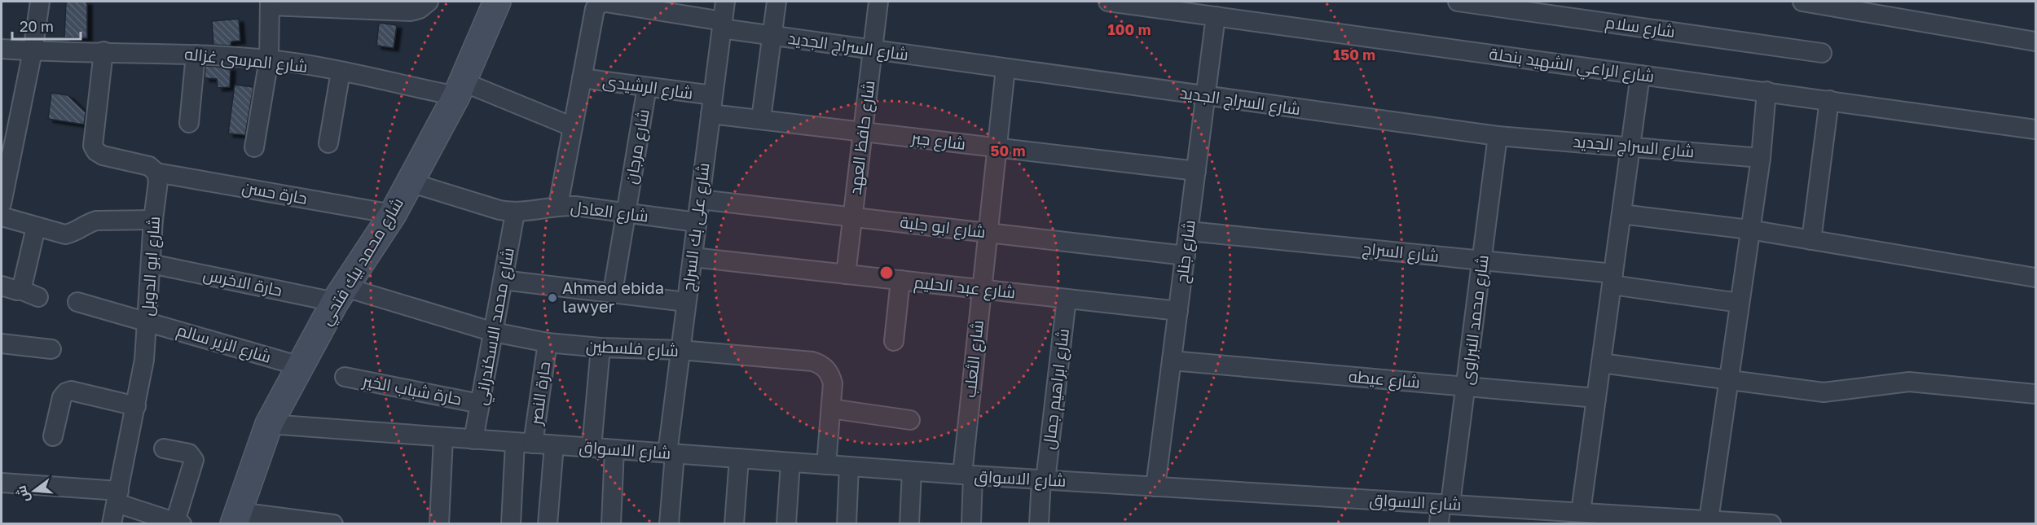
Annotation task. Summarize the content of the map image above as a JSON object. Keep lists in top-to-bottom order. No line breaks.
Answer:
{"streets":{"street":["شارع سلام","شارع السراج الجديد","شارع المرسى غزاله","شارع الراعي الشهيد بنحلة","شارع الرشيدى","شارع حافظ العهد","شارع جبر","شارع مرجان","حارة حسن","شارع العادل","شارع على بك السراج","شارع ابو جلبة","شارع جناح","شارع السراج","شارع محمد بيك فتحي","شارع ابو الدوبل","حارة الاخرس","شارع عبد الحليم","شارع محمد النبراوى","شارع محمد الاسكندراني","شارع الزير سالم","شارع فلسطين","شارع الثعلب","شارع عيطه","شارع ابراهيم جمال","حارة شباب الخير","حارة النصر","شارع الاسواق"]},"crossings":[["شارع السراج الجديد","شارع الرشيدى"],["شارع السراج الجديد","شارع حافظ العهد"],["شارع السراج الجديد","شارع على بك السراج"],["شارع السراج الجديد","شارع جناح"],["شارع السراج الجديد","شارع محمد النبراوى"],["شارع السراج الجديد","شارع الثعلب"],["شارع المرسى غزاله","شارع محمد بيك فتحي"],["شارع الراعي الشهيد بنحلة","شارع جناح"],["شارع الرشيدى","شارع مرجان"],["شارع الرشيدى","شارع على بك السراج"],["شارع حافظ العهد","شارع جبر"],["شارع حافظ العهد","شارع ابو جلبة"],["شارع حافظ العهد","شارع عبد الحليم"],["شارع جبر","شارع على بك السراج"],["شارع جبر","شارع جناح"],["شارع جبر","شارع الثعلب"],["شارع مرجان","شارع العادل"],["حارة حسن","شارع محمد بيك فتحي"],["حارة حسن","شارع ابو الدوبل"],["شارع العادل","شارع على بك السراج"],["شارع العادل","شارع محمد بيك فتحي"],["شارع العادل","شارع محمد الاسكندراني"],["شارع على بك السراج","شارع ابو جلبة"],["شارع على بك السراج","شارع عبد الحليم"],["شارع على بك السراج","شارع فلسطين"],["شارع على بك السراج","شارع الاسواق"],["شارع ابو جلبة","شارع جناح"],["شارع ابو جلبة","شارع الثعلب"],["شارع جناح","شارع السراج"],["شارع جناح","شارع عبد الحليم"],["شارع جناح","شارع عيطه"],["شارع جناح","شارع الاسواق"],["شارع السراج","شارع محمد النبراوى"],["شارع محمد بيك فتحي","حارة الاخرس"],["شارع محمد بيك فتحي","شارع الزير سالم"],["شارع محمد بيك فتحي","شارع فلسطين"],["شارع محمد بيك فتحي","شارع الاسواق"],["شارع ابو الدوبل","حارة الاخرس"],["شارع ابو الدوبل","شارع الزير سالم"],["حارة الاخرس","شارع فلسطين"],["شارع عبد الحليم","شارع الثعلب"],["شارع عبد الحليم","شارع ابراهيم جمال"],["شارع محمد النبراوى","شارع عيطه"],["شارع محمد النبراوى","شارع الاسواق"],["شارع محمد الاسكندراني","شارع فلسطين"],["شارع محمد الاسكندراني","حارة شباب الخير"],["شارع محمد الاسكندراني","شارع الاسواق"],["شارع فلسطين","حارة النصر"],["شارع فلسطين","شارع الاسواق"],["شارع الثعلب","شارع الاسواق"],["شارع ابراهيم جمال","شارع الاسواق"],["حارة النصر","شارع الاسواق"]],"places":["Ahmed ebida lawyer"],"scale_bar":"20 m","north":"left","rings":["100 m","150 m","50 m"]}
